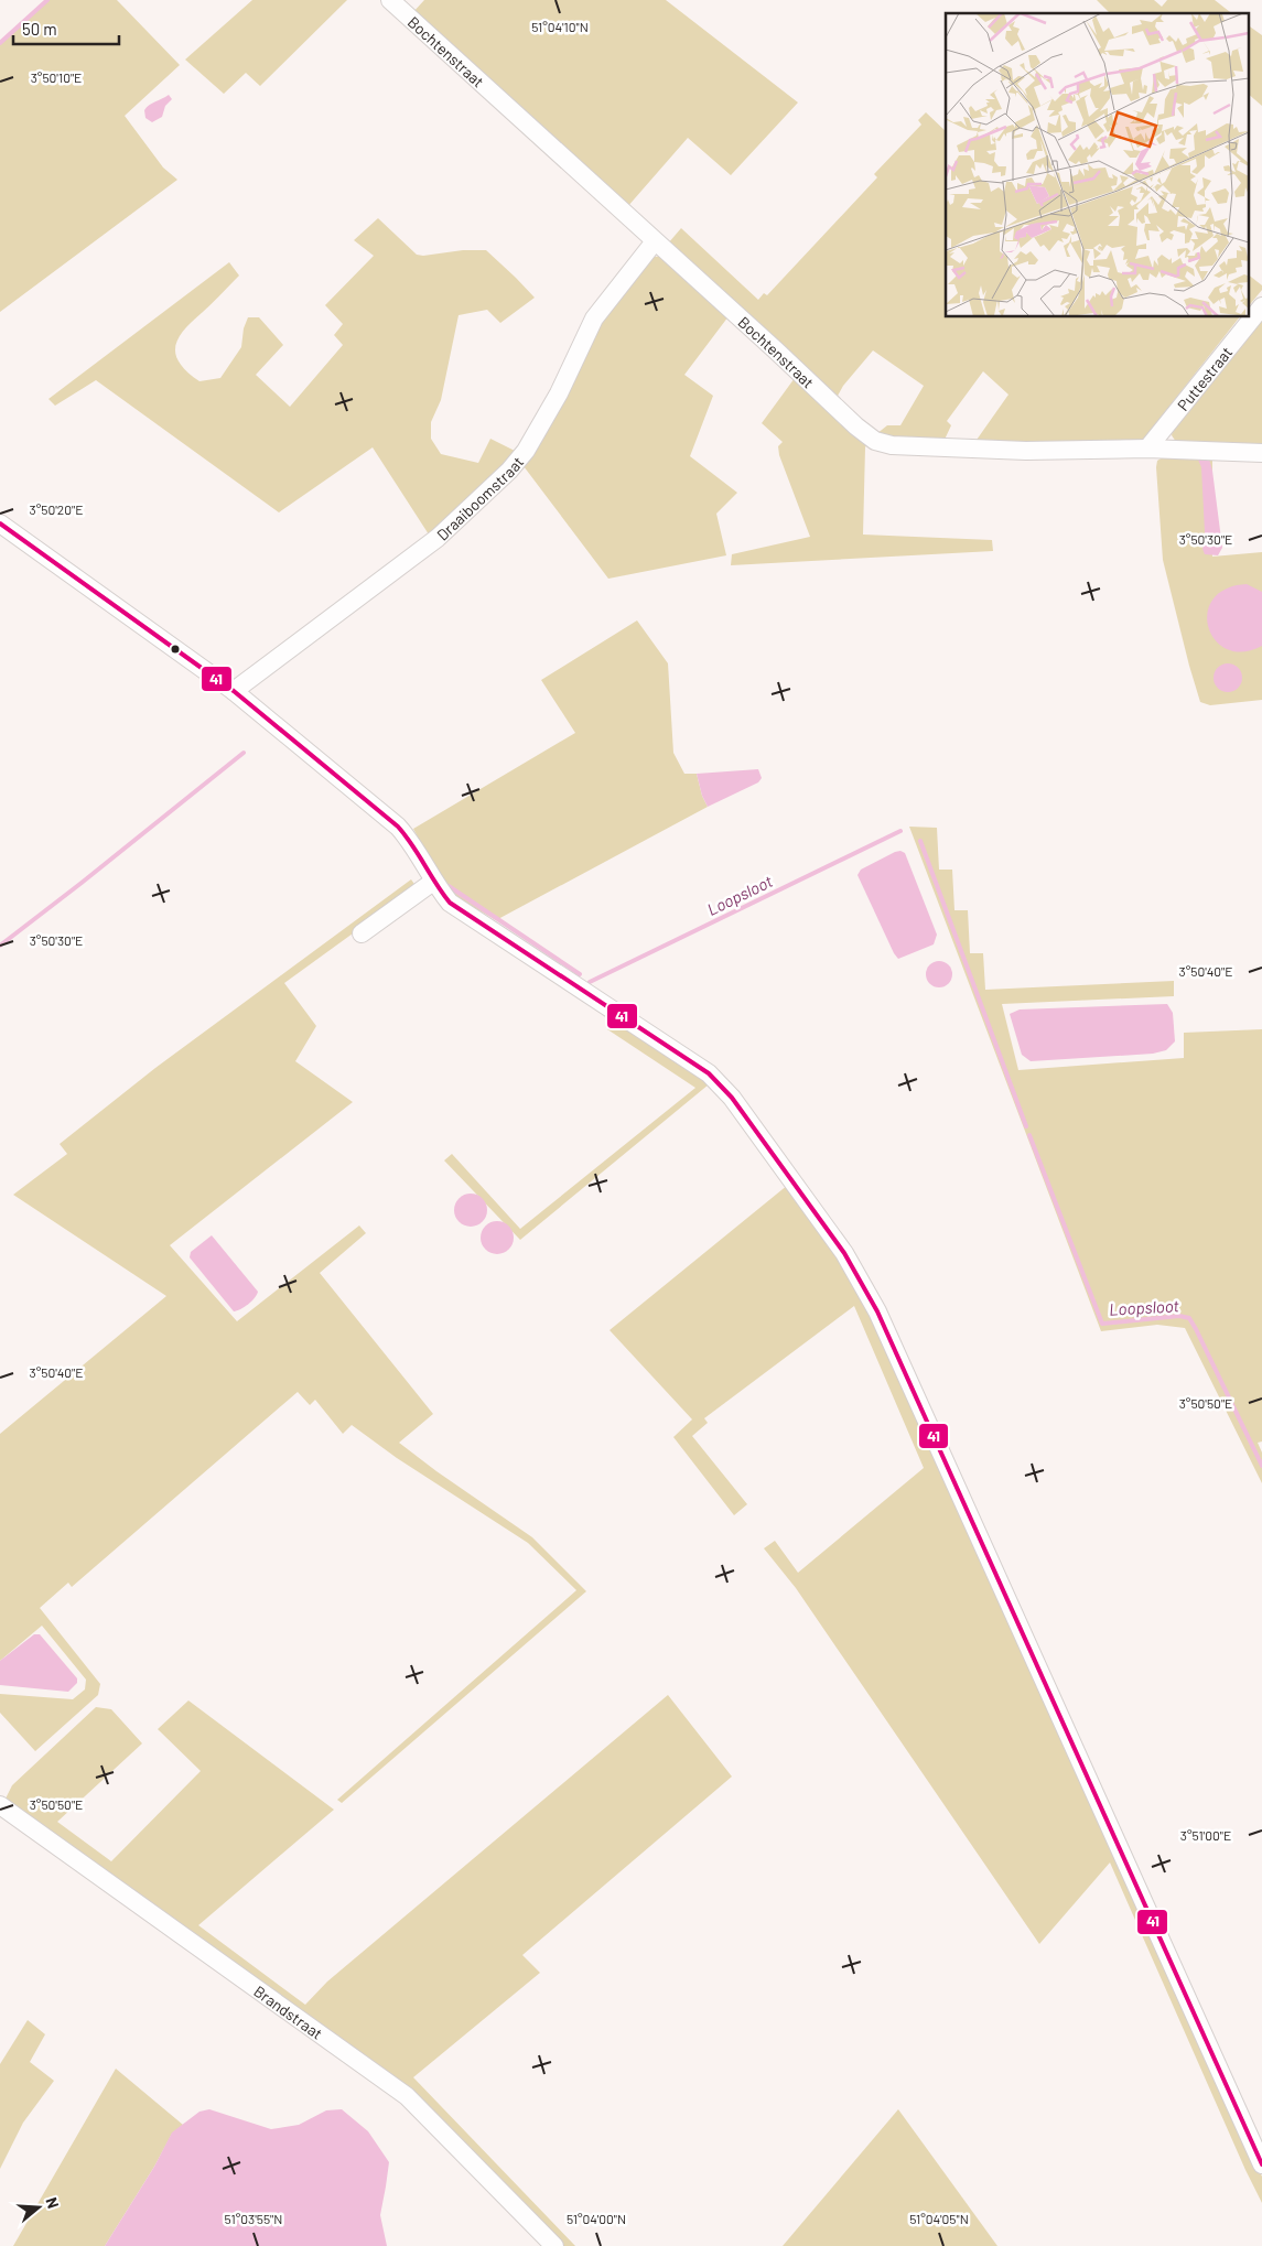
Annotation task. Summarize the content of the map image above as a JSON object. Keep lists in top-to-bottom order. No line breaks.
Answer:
{"streets":{"street":["Bochtenstraat","Puttestraat","Draaiboomstraat","Brandstraat"]},"crossings":[["Bochtenstraat","Puttestraat"],["Bochtenstraat","Draaiboomstraat"]],"water":["Loopsloot"],"lines":["transit line 41"],"scale_bar":"50 m","north":"right","coordinates":["51°04'10\"N","3°50'10\"E","3°50'20\"E","3°50'30\"E","3°50'40\"E","3°50'50\"E","3°51'00\"E","51°03'55\"N","51°04'00\"N","51°04'05\"N"]}
